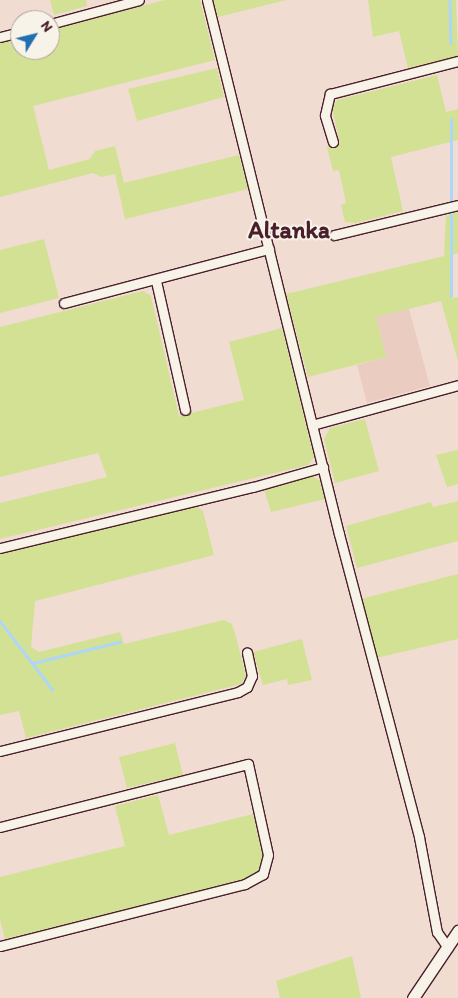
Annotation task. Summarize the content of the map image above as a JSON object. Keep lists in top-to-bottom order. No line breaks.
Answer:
{"districts":["Altanka"],"north":"top right"}
